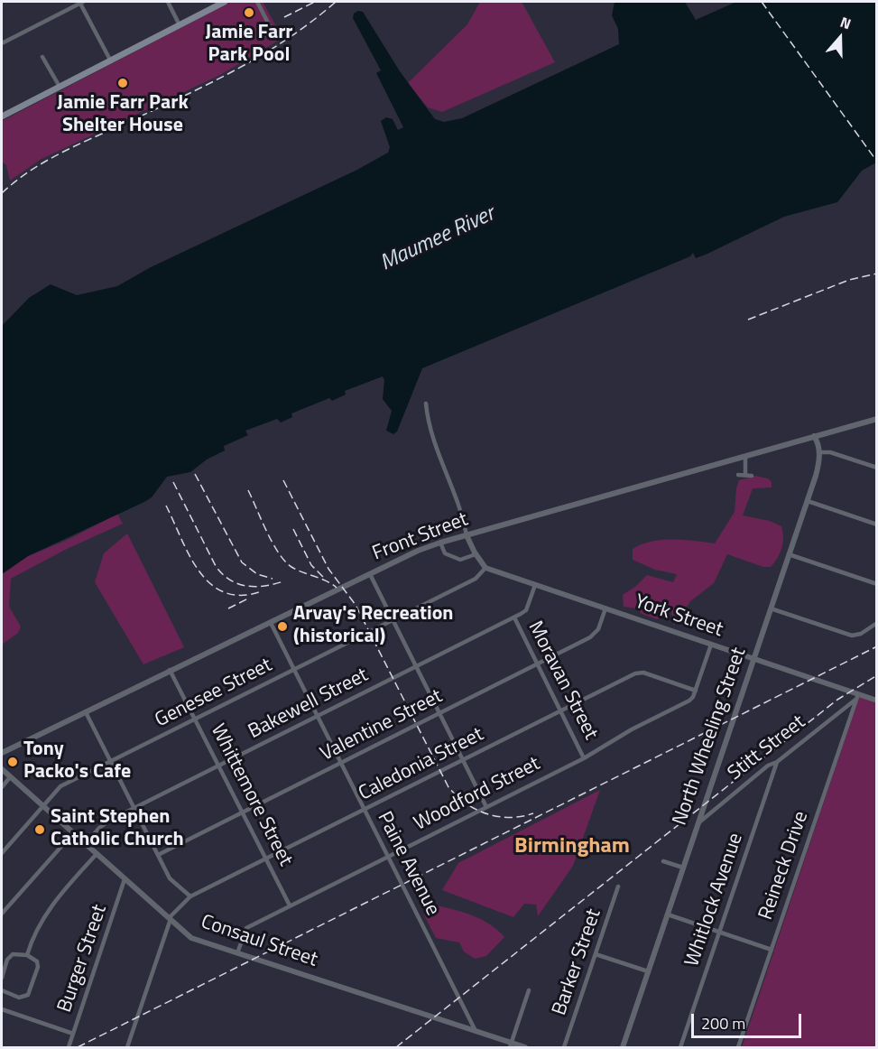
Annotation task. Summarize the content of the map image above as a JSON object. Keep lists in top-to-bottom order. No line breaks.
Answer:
{"streets":{"street":["Front Street","York Street","Moravan Street","Genesee Street","Bakewell Street","Valentine Street","North Wheeling Street","Stitt Street","Caledonia Street","Woodford Street","Whittemore Street","Paine Avenue","Reineck Drive","Whitlock Avenue","Consaul Street","Burger Street","Barker Street"]},"crossings":[["Front Street","North Wheeling Street"],["Front Street","Whittemore Street"],["Front Street","Paine Avenue"],["York Street","Genesee Street"],["York Street","Bakewell Street"],["York Street","Valentine Street"],["York Street","North Wheeling Street"],["York Street","Stitt Street"],["York Street","Reineck Drive"],["Moravan Street","Bakewell Street"],["Moravan Street","Valentine Street"],["Moravan Street","Caledonia Street"],["Moravan Street","Woodford Street"],["Genesee Street","Whittemore Street"],["Genesee Street","Paine Avenue"],["Genesee Street","Consaul Street"],["Bakewell Street","Whittemore Street"],["Bakewell Street","Paine Avenue"],["Bakewell Street","Consaul Street"],["Valentine Street","Whittemore Street"],["Valentine Street","Paine Avenue"],["North Wheeling Street","Stitt Street"],["Stitt Street","Reineck Drive"],["Stitt Street","Whitlock Avenue"],["Caledonia Street","Woodford Street"],["Caledonia Street","Whittemore Street"],["Caledonia Street","Paine Avenue"],["Caledonia Street","Consaul Street"],["Woodford Street","Whittemore Street"],["Woodford Street","Paine Avenue"],["Woodford Street","Consaul Street"],["Paine Avenue","Consaul Street"],["Consaul Street","Burger Street"]],"districts":["Birmingham"],"water":["Maumee River"],"places":["Jamie Farr Park Pool","Jamie Farr Park Shelter House","Arvay's Recreation (historical)","Tony Packo's Cafe","Saint Stephen Catholic Church"],"scale_bar":"200 m","north":"top"}
